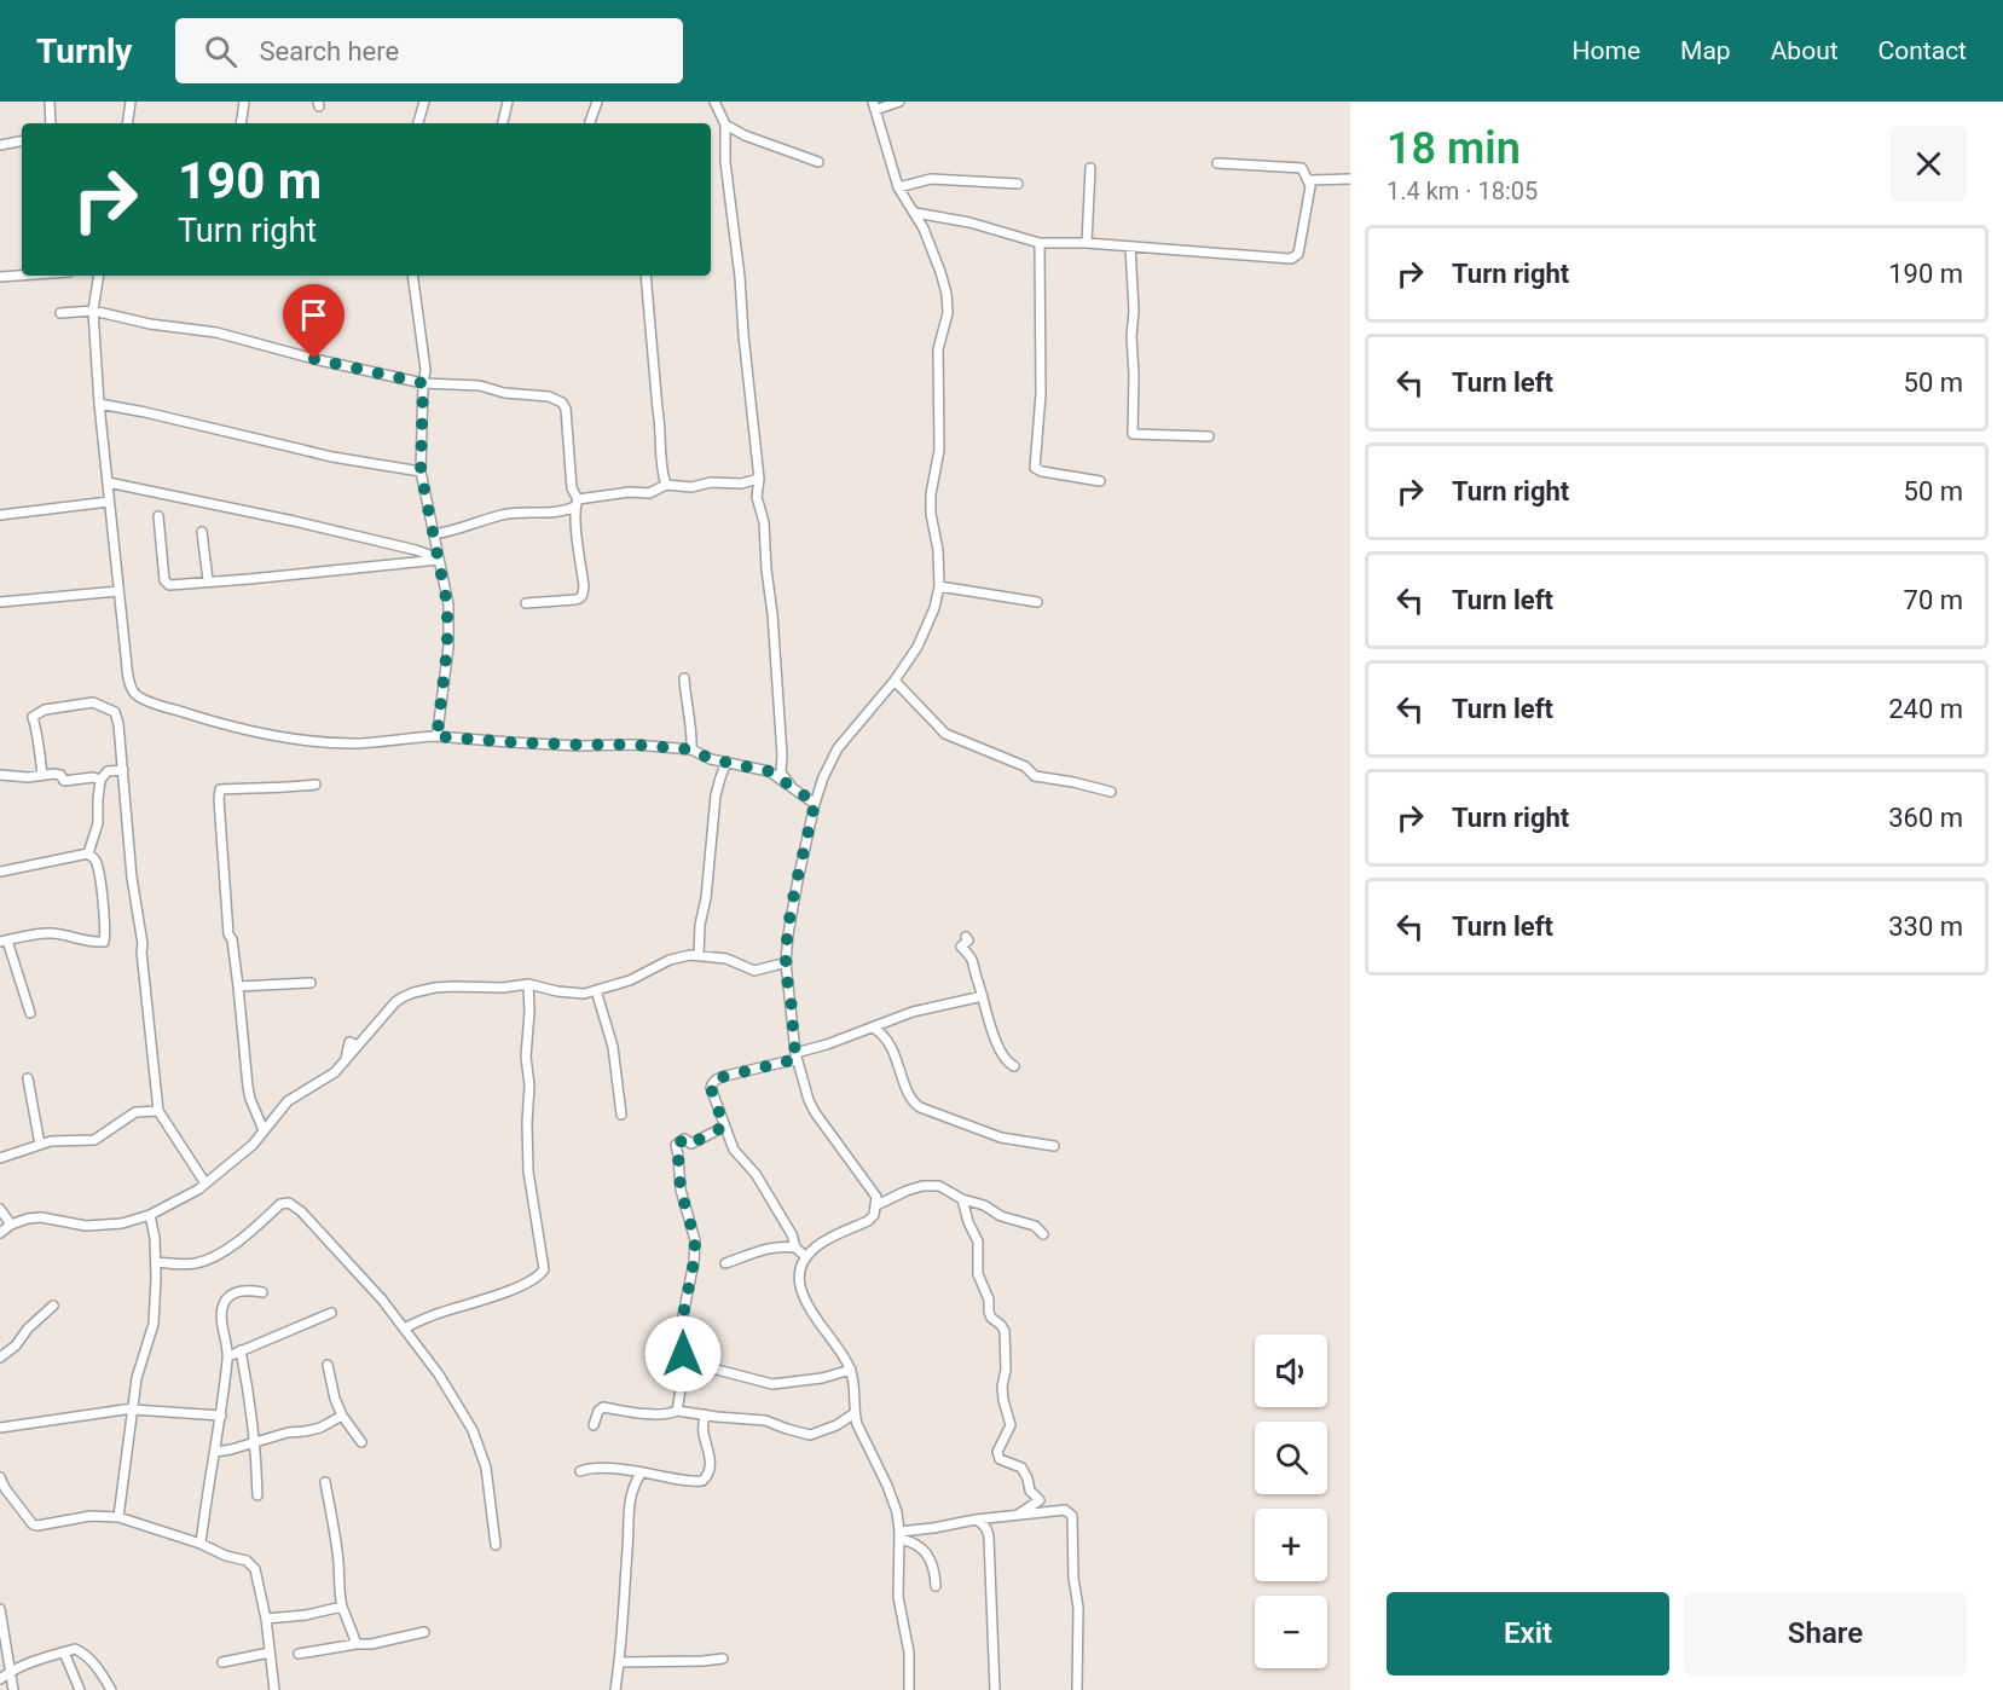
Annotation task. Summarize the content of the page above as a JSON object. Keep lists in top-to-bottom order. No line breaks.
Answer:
{"page":{"header":"Turnly","search":"Search here","nav":["Home","Map","About","Contact"],"heading":["18 min","1.4 km · 18:05"],"turn":["190 m","Turn right"],"list":[{"name":"Turn right","value":"190 m"},{"name":"Turn left","value":"50 m"},{"name":"Turn right","value":"50 m"},{"name":"Turn left","value":"70 m"},{"name":"Turn left","value":"240 m"},{"name":"Turn right","value":"360 m"},{"name":"Turn left","value":"330 m"}],"map_buttons":["+","−"],"buttons":["Exit","Share"]}}
